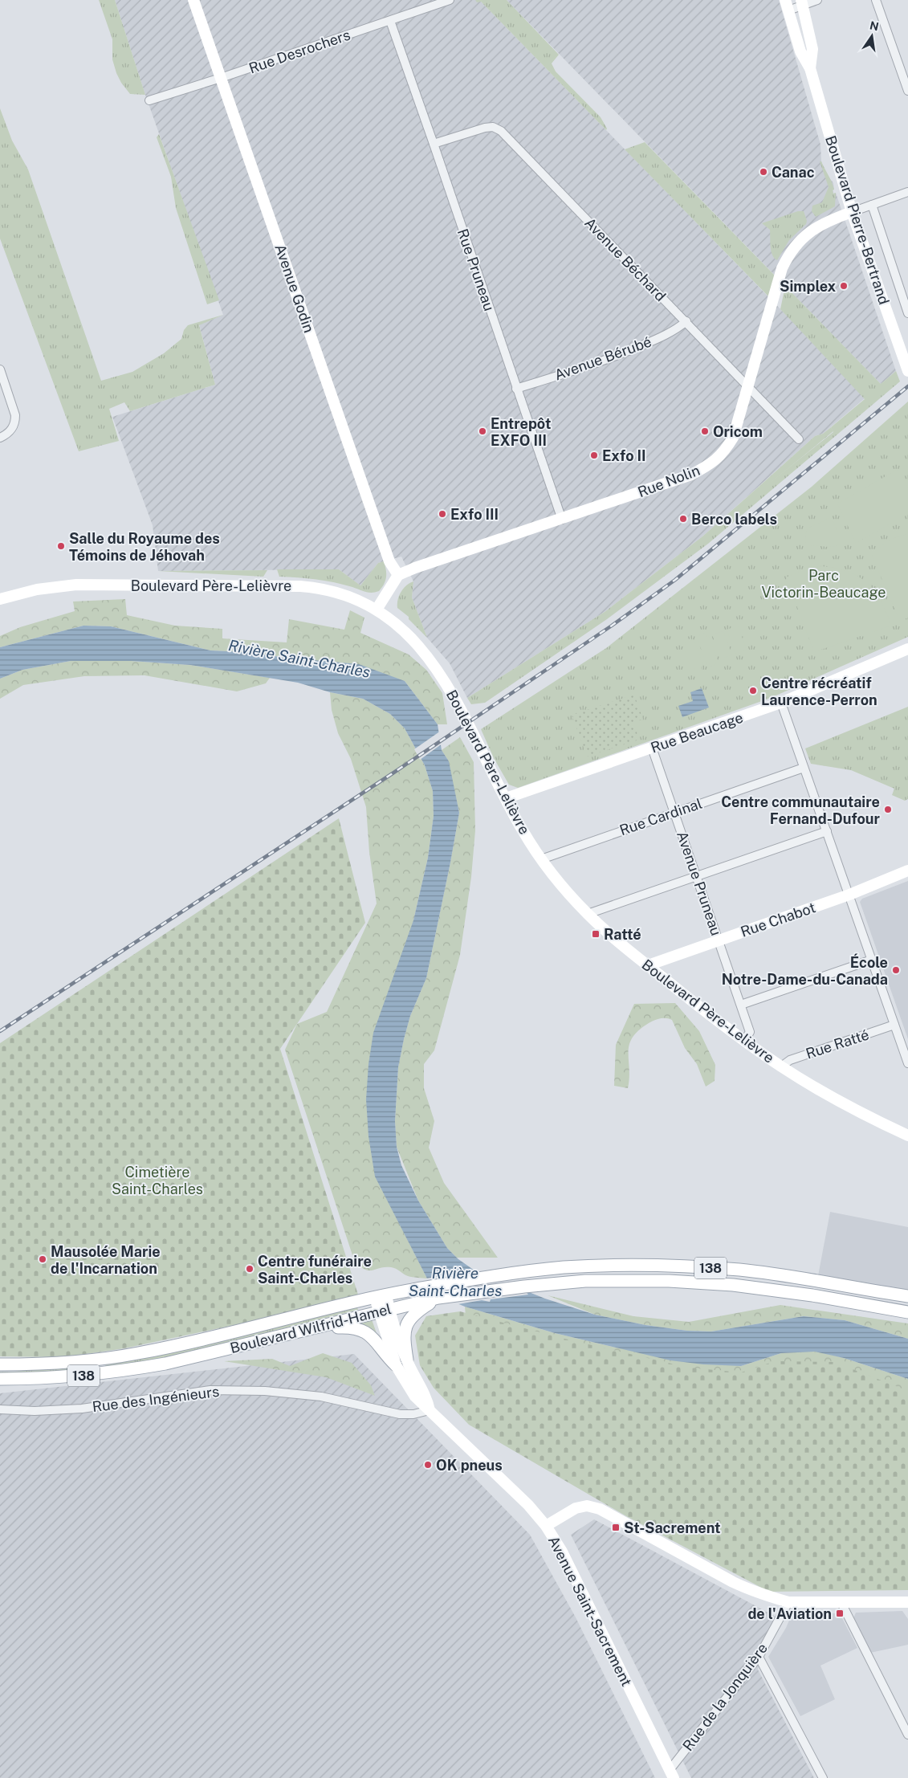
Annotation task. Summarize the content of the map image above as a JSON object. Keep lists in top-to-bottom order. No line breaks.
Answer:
{"streets":{"main road":["138","Boulevard Wilfrid-Hamel"],"street":["Rue Desrochers","Boulevard Pierre-Bertrand","Avenue Béchard","Rue Pruneau","Avenue Godin","Avenue Bérubé","Rue Nolin","Boulevard Père-Lelièvre","Rue Beaucage","Rue Cardinal","Avenue Pruneau","Rue Chabot","Rue Ratté","Rue des Ingénieurs","Avenue Saint-Sacrement","Rue de la Jonquière"]},"crossings":[["Rue Desrochers","Rue Pruneau"],["Rue Desrochers","Avenue Godin"],["Boulevard Pierre-Bertrand","Rue Nolin"],["Avenue Béchard","Rue Pruneau"],["Avenue Béchard","Avenue Bérubé"],["Avenue Béchard","Rue Nolin"],["Rue Pruneau","Avenue Bérubé"],["Rue Pruneau","Rue Nolin"],["Avenue Godin","Rue Nolin"],["Boulevard Père-Lelièvre","Rue Beaucage"],["Boulevard Père-Lelièvre","Rue Cardinal"],["Boulevard Père-Lelièvre","Avenue Pruneau"],["Boulevard Père-Lelièvre","Rue Chabot"],["Boulevard Père-Lelièvre","Rue Ratté"],["Rue Beaucage","Avenue Pruneau"],["Rue Cardinal","Avenue Pruneau"],["Avenue Pruneau","Rue Chabot"],["Boulevard Wilfrid-Hamel","Avenue Saint-Sacrement"],["Rue des Ingénieurs","Avenue Saint-Sacrement"],["Avenue Saint-Sacrement","Rue de la Jonquière"]],"water":["Rivière Saint-Charles"],"parks":["Parc Victorin-Beaucage","Cimetière Saint-Charles"],"places":{"other":["Canac","Simplex","Entrepôt EXFO III","Oricom","Exfo II","Exfo III","Berco labels","Salle du Royaume des Témoins de Jéhovah","Centre récréatif Laurence-Perron","Centre communautaire Fernand-Dufour","École Notre-Dame-du-Canada","Mausolée Marie de l'Incarnation","Centre funéraire Saint-Charles","OK pneus"],"transit":["Ratté","St-Sacrement","de l'Aviation"]},"north":"top"}
